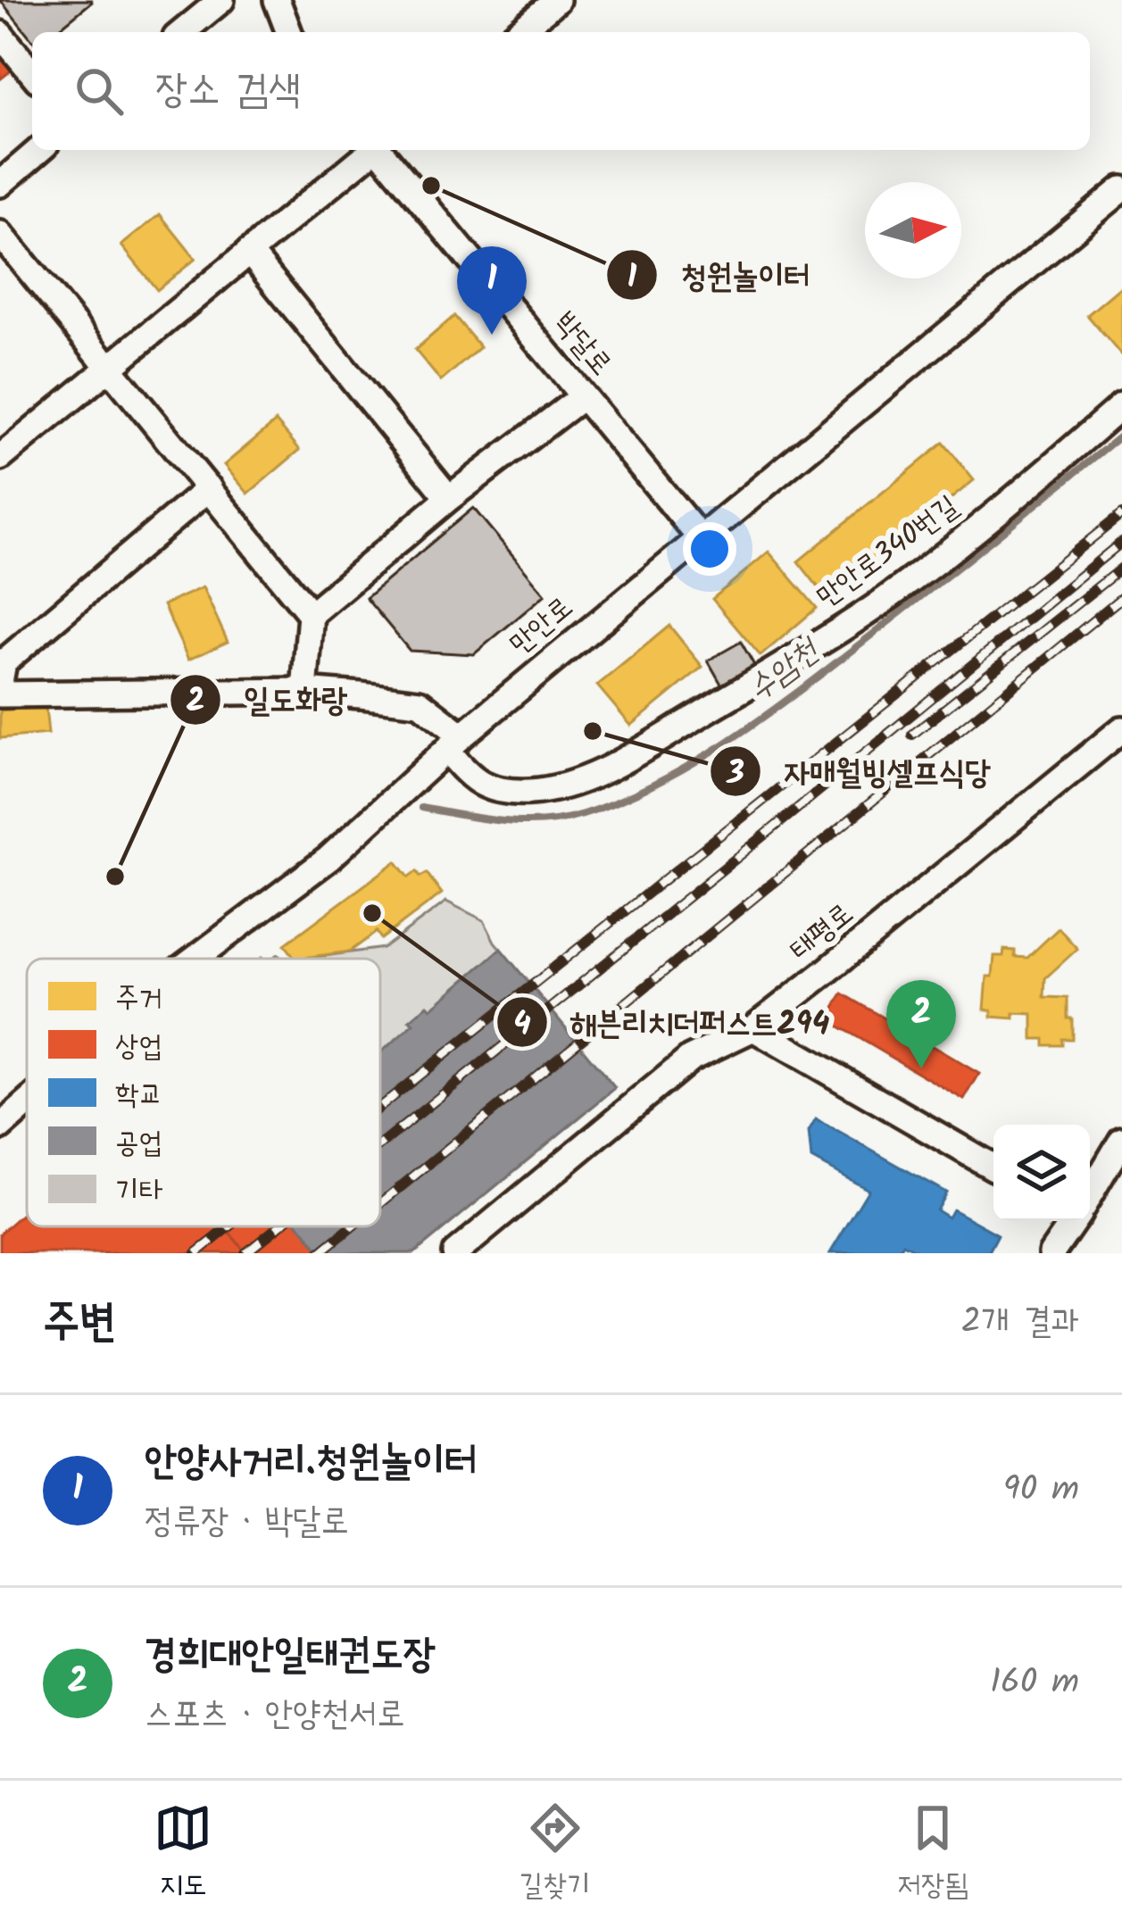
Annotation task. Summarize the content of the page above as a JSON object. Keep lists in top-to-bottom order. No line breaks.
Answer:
{"streets":{"street":["박달로","만안로340번길","만안로","태평로"]},"crossings":[["박달로","만안로"],["만안로340번길","만안로"]],"water":["수암천"],"places":["청원놀이터","자매월빙셀프식당","일도화랑","해븐리치더퍼스트294"],"legend":["주거","상업","학교","공업","기타"],"north":"right","page":{"search":"장소 검색","pins":["1","2"],"heading":["주변","2개 결과"],"list":[{"mark":"1","name":"안양사거리.청원놀이터","note":"정류장 · 박달로","value":"90 m"},{"mark":"2","name":"경희대안일태권도장","note":"스포츠 · 안양천서로","value":"160 m"}],"nav":["지도","길찾기","저장됨"]}}
